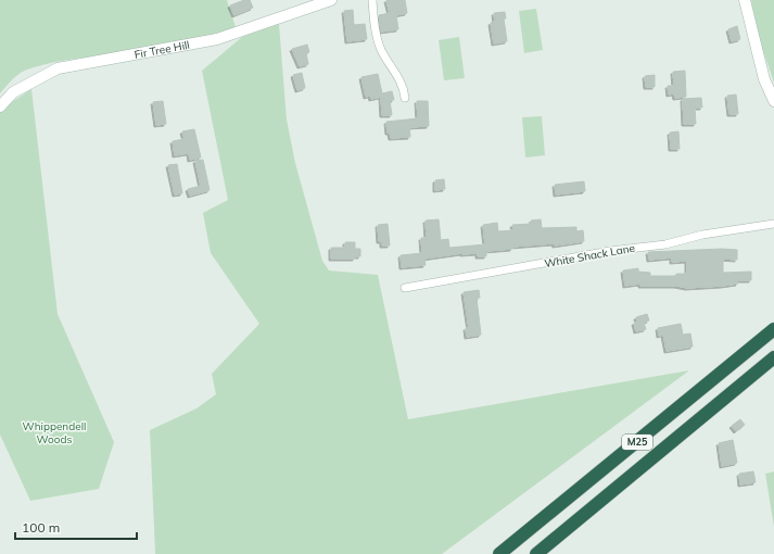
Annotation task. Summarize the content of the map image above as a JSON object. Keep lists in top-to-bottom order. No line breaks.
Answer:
{"streets":{"highway":["M25"],"street":["Fir Tree Hill","White Shack Lane"]},"parks":["Whippendell Woods"],"scale_bar":"100 m"}
